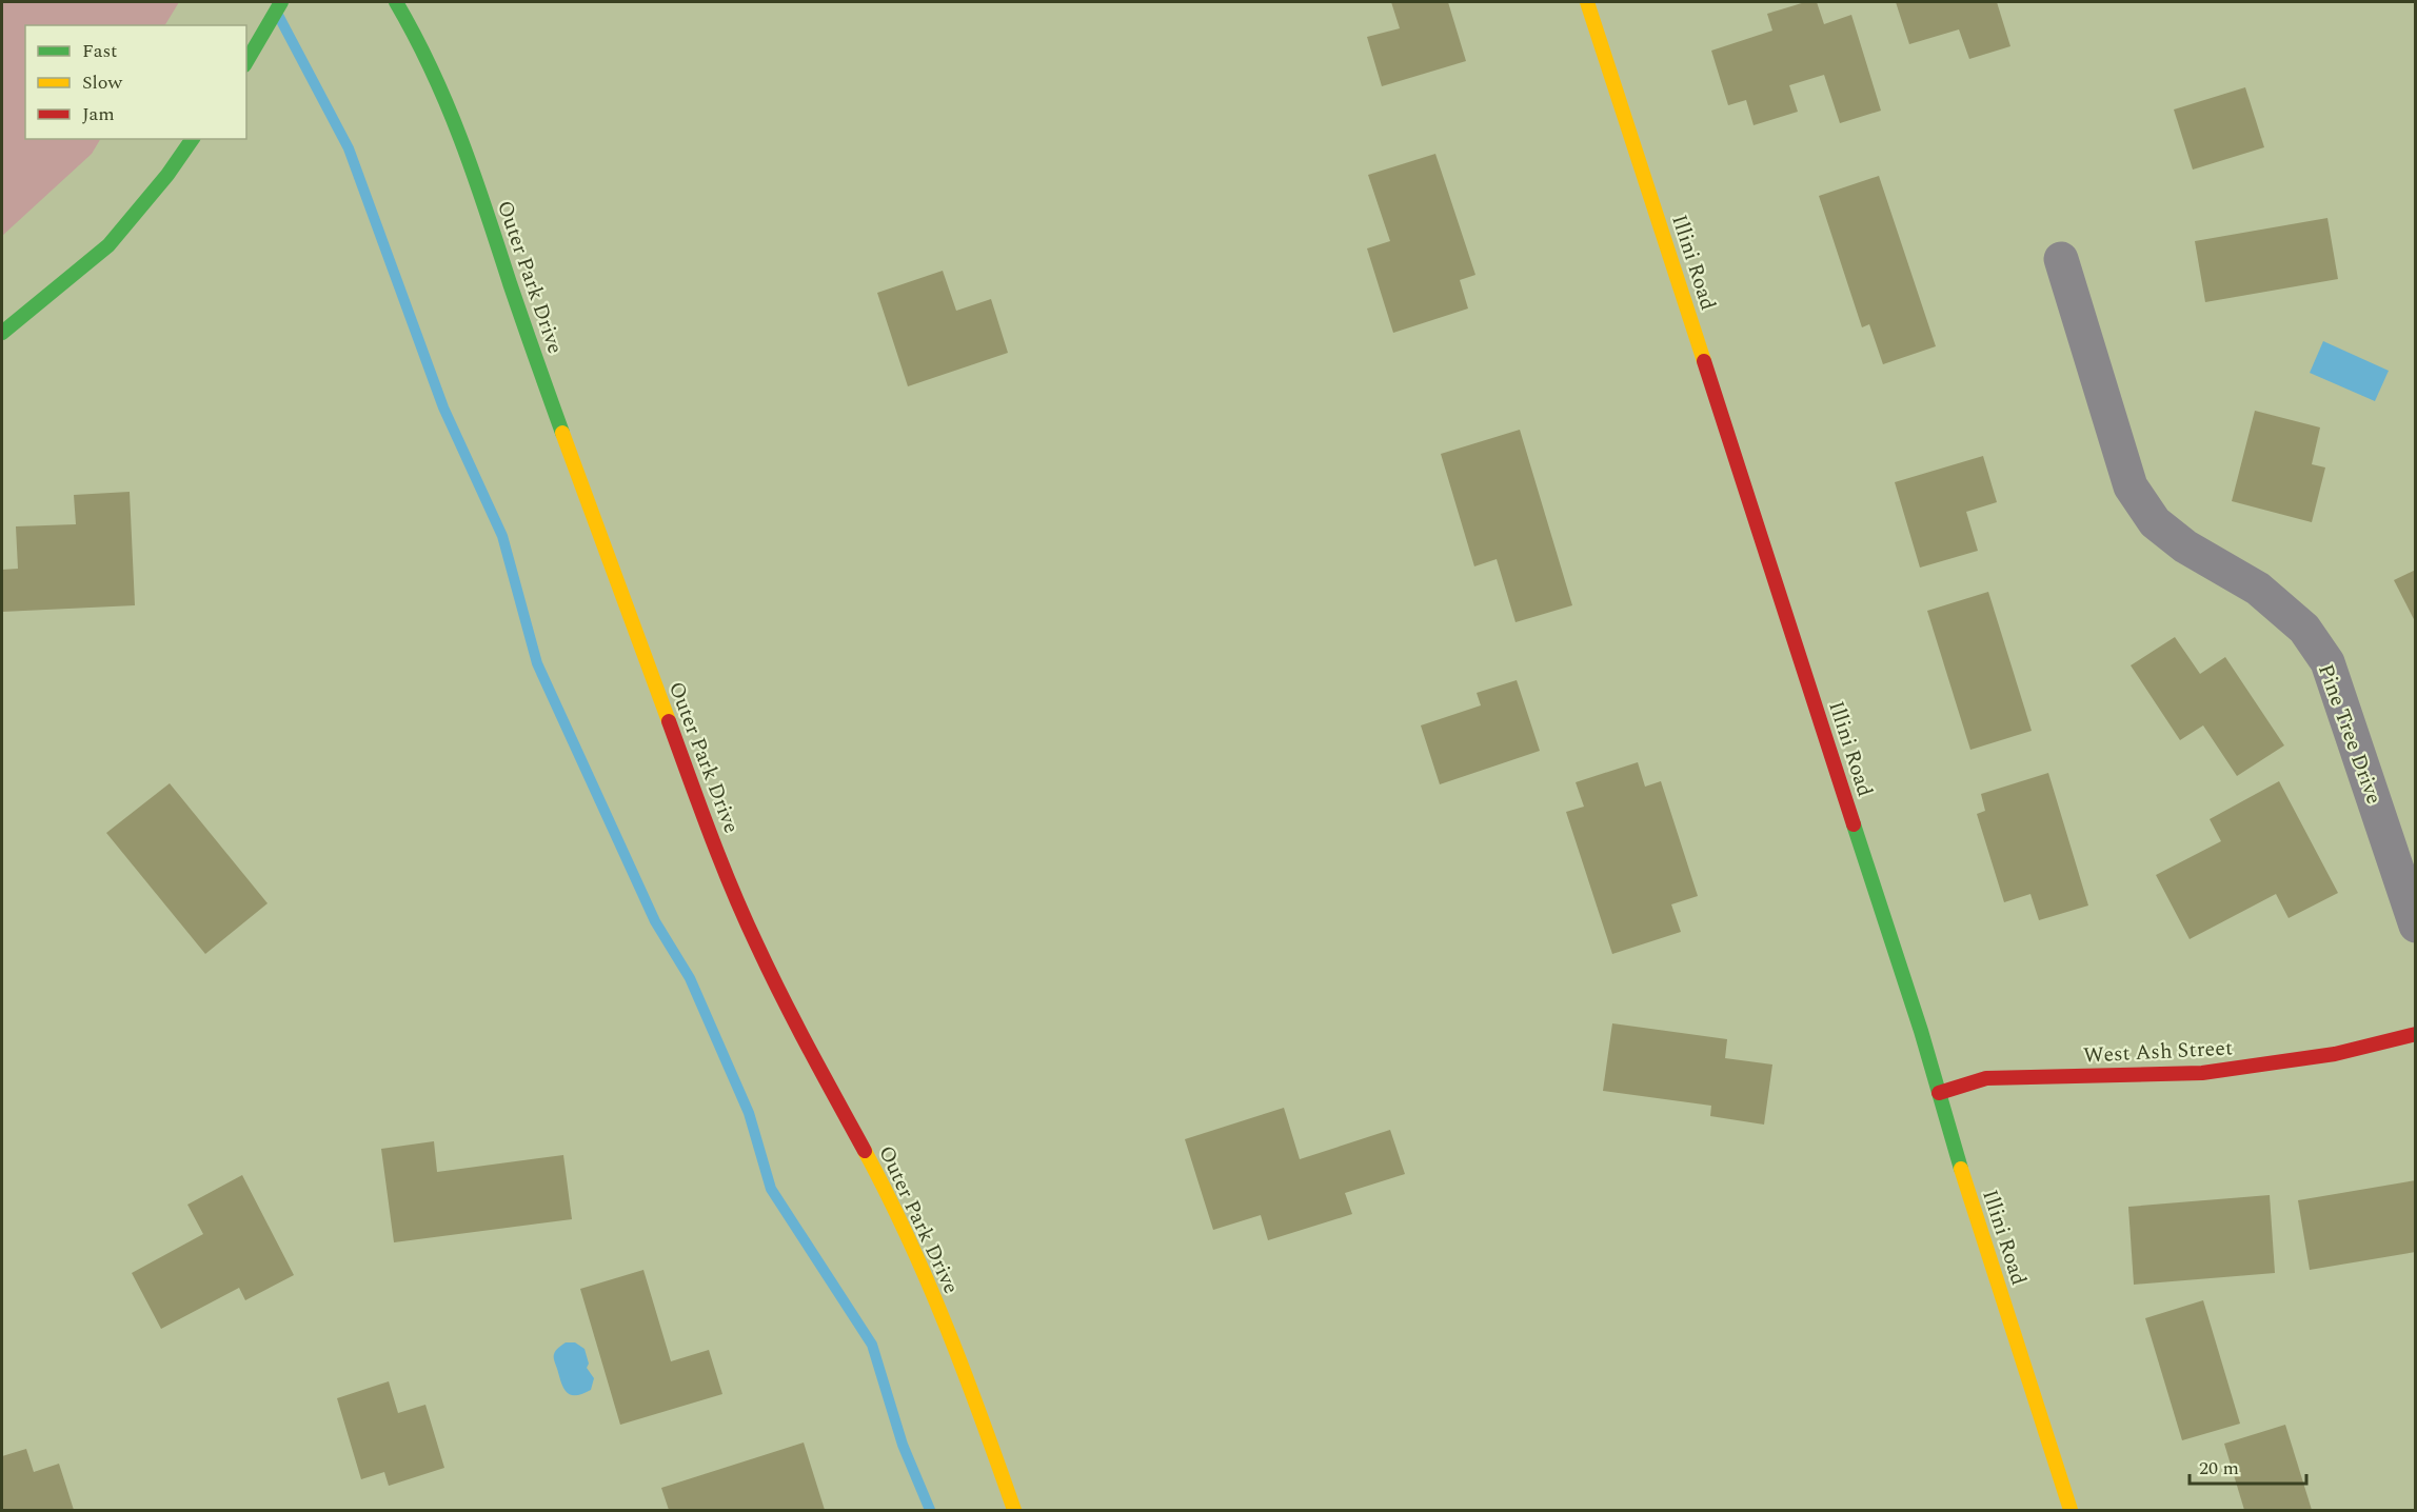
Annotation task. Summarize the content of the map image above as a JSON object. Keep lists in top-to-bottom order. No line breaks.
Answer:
{"streets":{"street":["Illini Road","Outer Park Drive","Pine Tree Drive","West Ash Street"]},"crossings":[["Illini Road","West Ash Street"]],"legend":["Fast","Slow","Jam"],"scale_bar":"20 m"}
